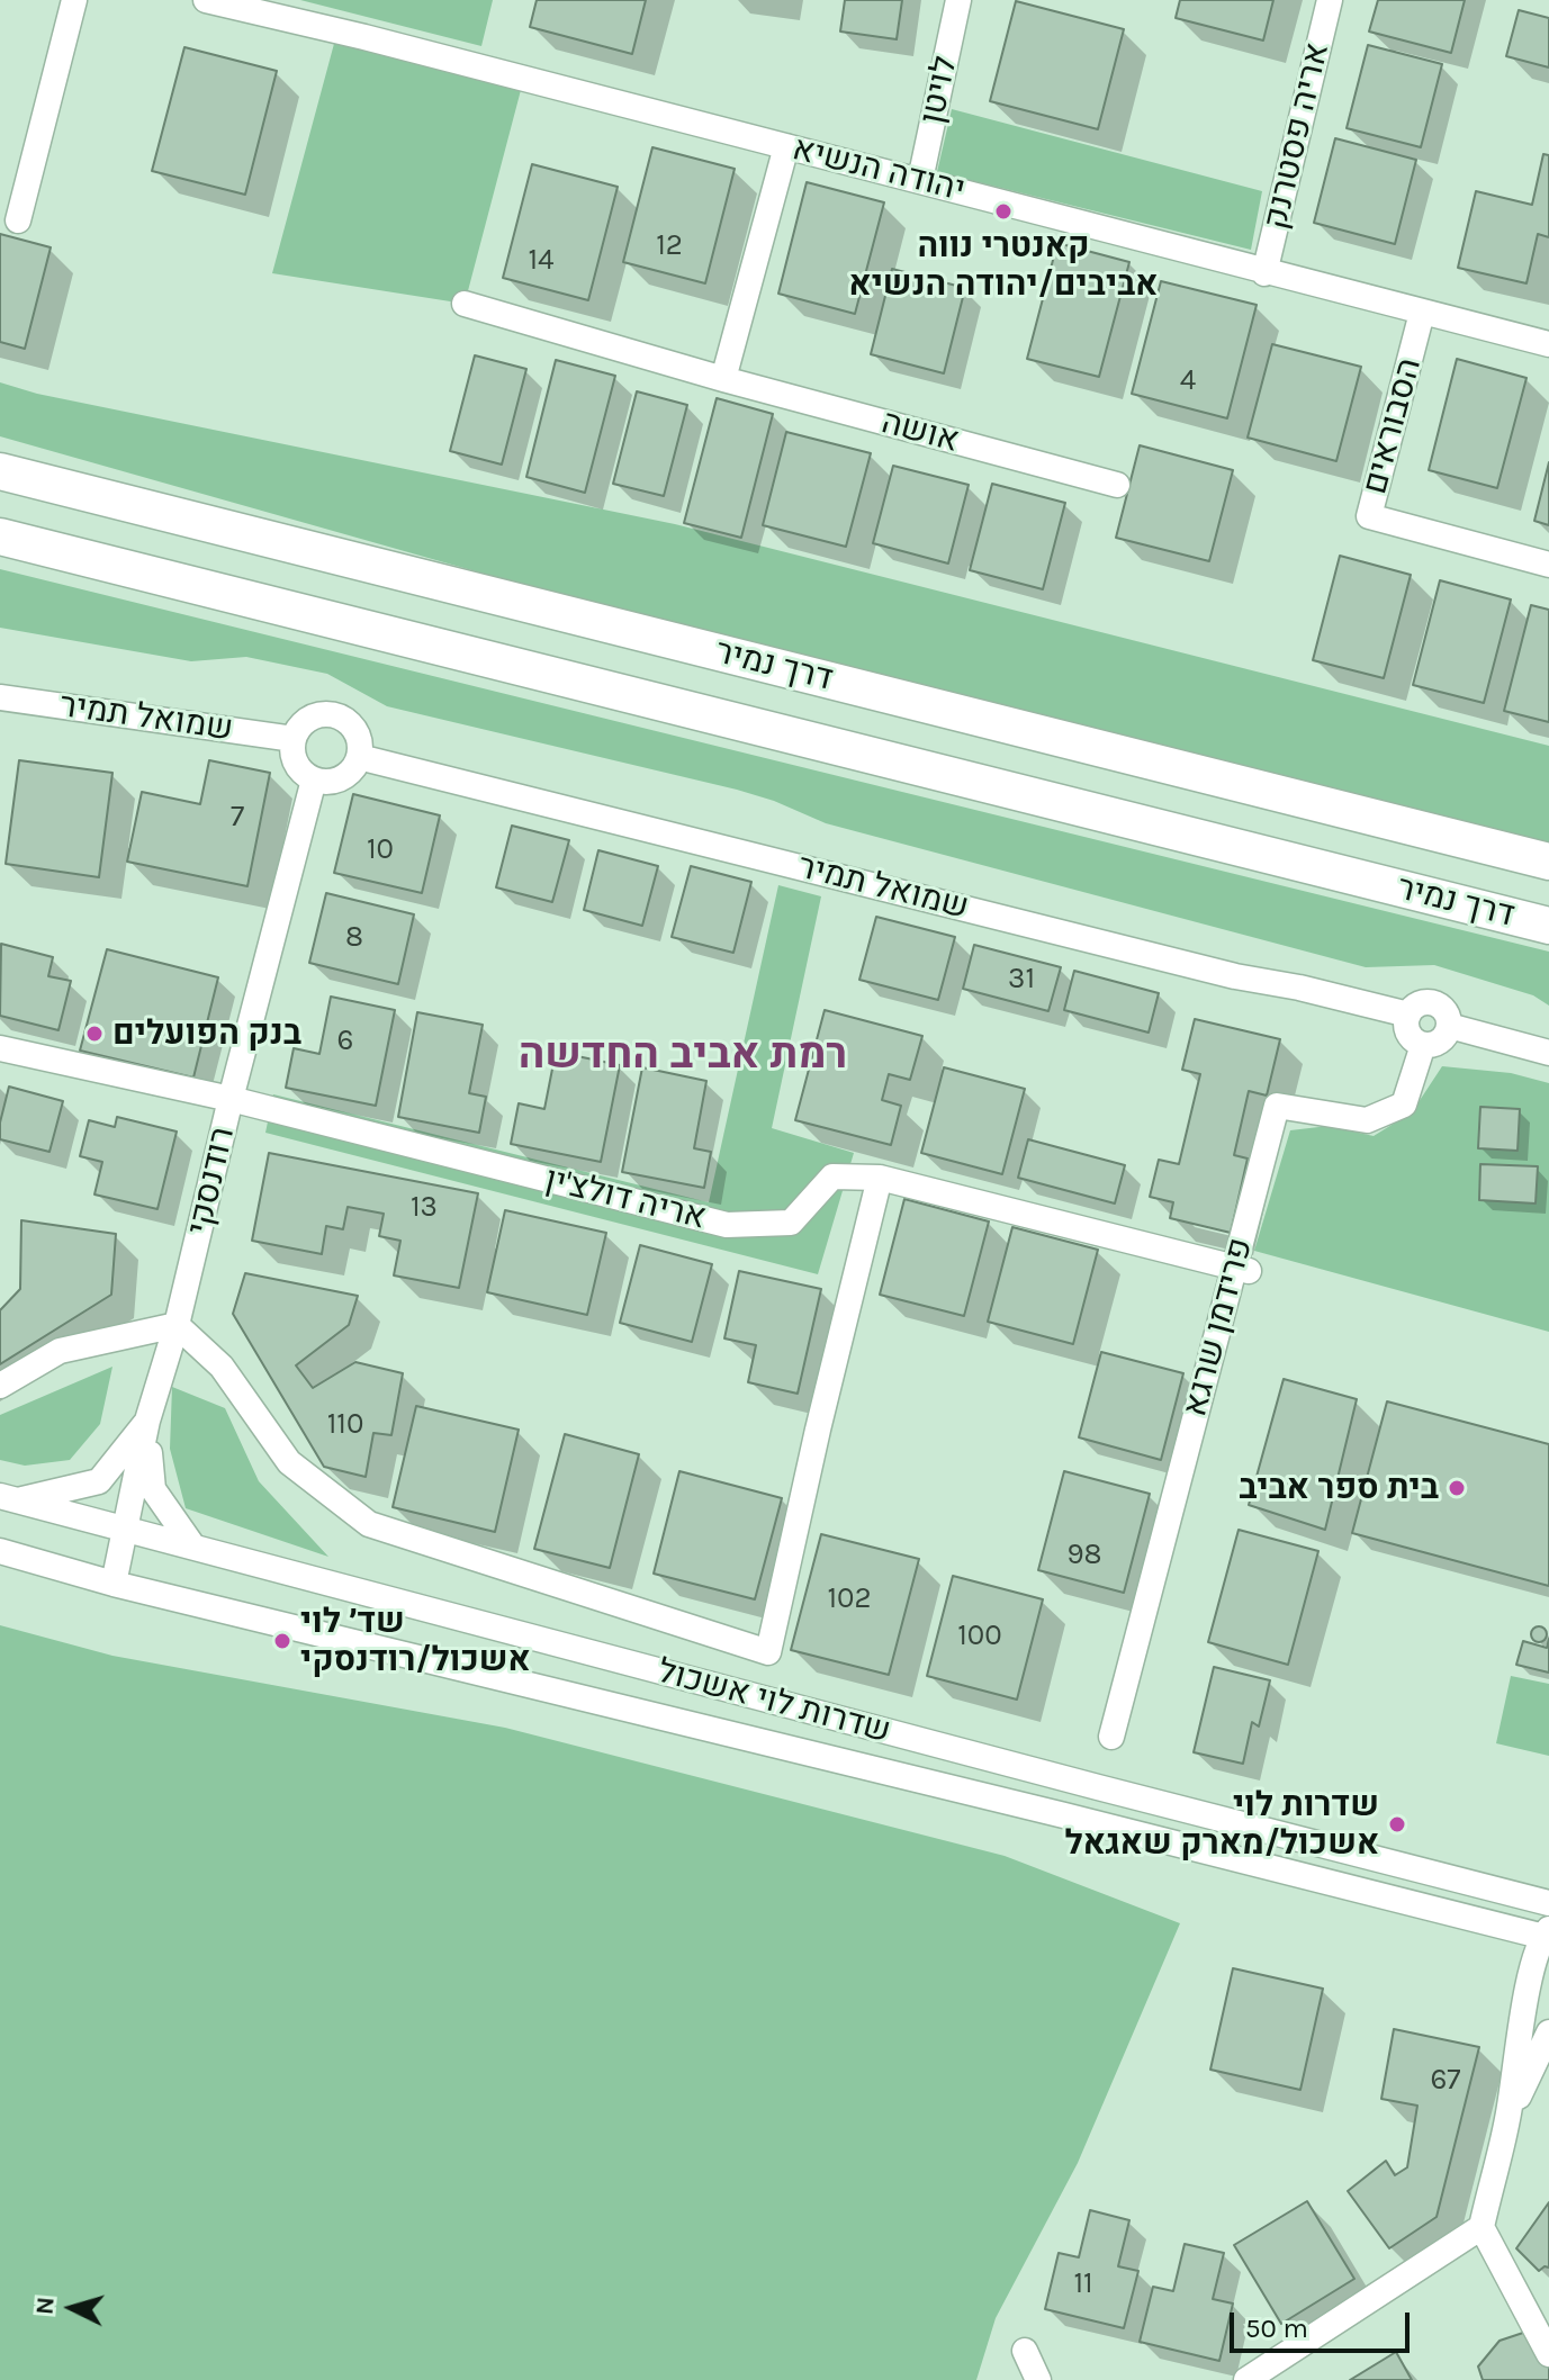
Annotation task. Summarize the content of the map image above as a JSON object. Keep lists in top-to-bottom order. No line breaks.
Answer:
{"streets":{"highway":["דרך נמיר"],"street":["לויטן","אריה פסטרנק","יהודה הנשיא","הסבוראים","אושה","שמואל תמיר","רודנסקי","אריה דולצ'ין","פרידמן שרגא","שדרות לוי אשכול"]},"crossings":[["לויטן","יהודה הנשיא"],["אריה פסטרנק","יהודה הנשיא"],["יהודה הנשיא","הסבוראים"],["שמואל תמיר","רודנסקי"],["שמואל תמיר","פרידמן שרגא"],["רודנסקי","אריה דולצ'ין"],["רודנסקי","שדרות לוי אשכול"],["אריה דולצ'ין","פרידמן שרגא"],["אריה דולצ'ין","שדרות לוי אשכול"]],"districts":["רמת אביב החדשה"],"places":["קאנטרי נווה אביבים/יהודה הנשיא","בנק הפועלים","בית ספר אביב","שד׳ לוי אשכול/רודנסקי","שדרות לוי אשכול/מארק שאגאל"],"house_numbers":["12","14","4","7","10","8","31","6","13","110","98","102","100","67","11"],"scale_bar":"50 m","north":"left"}
